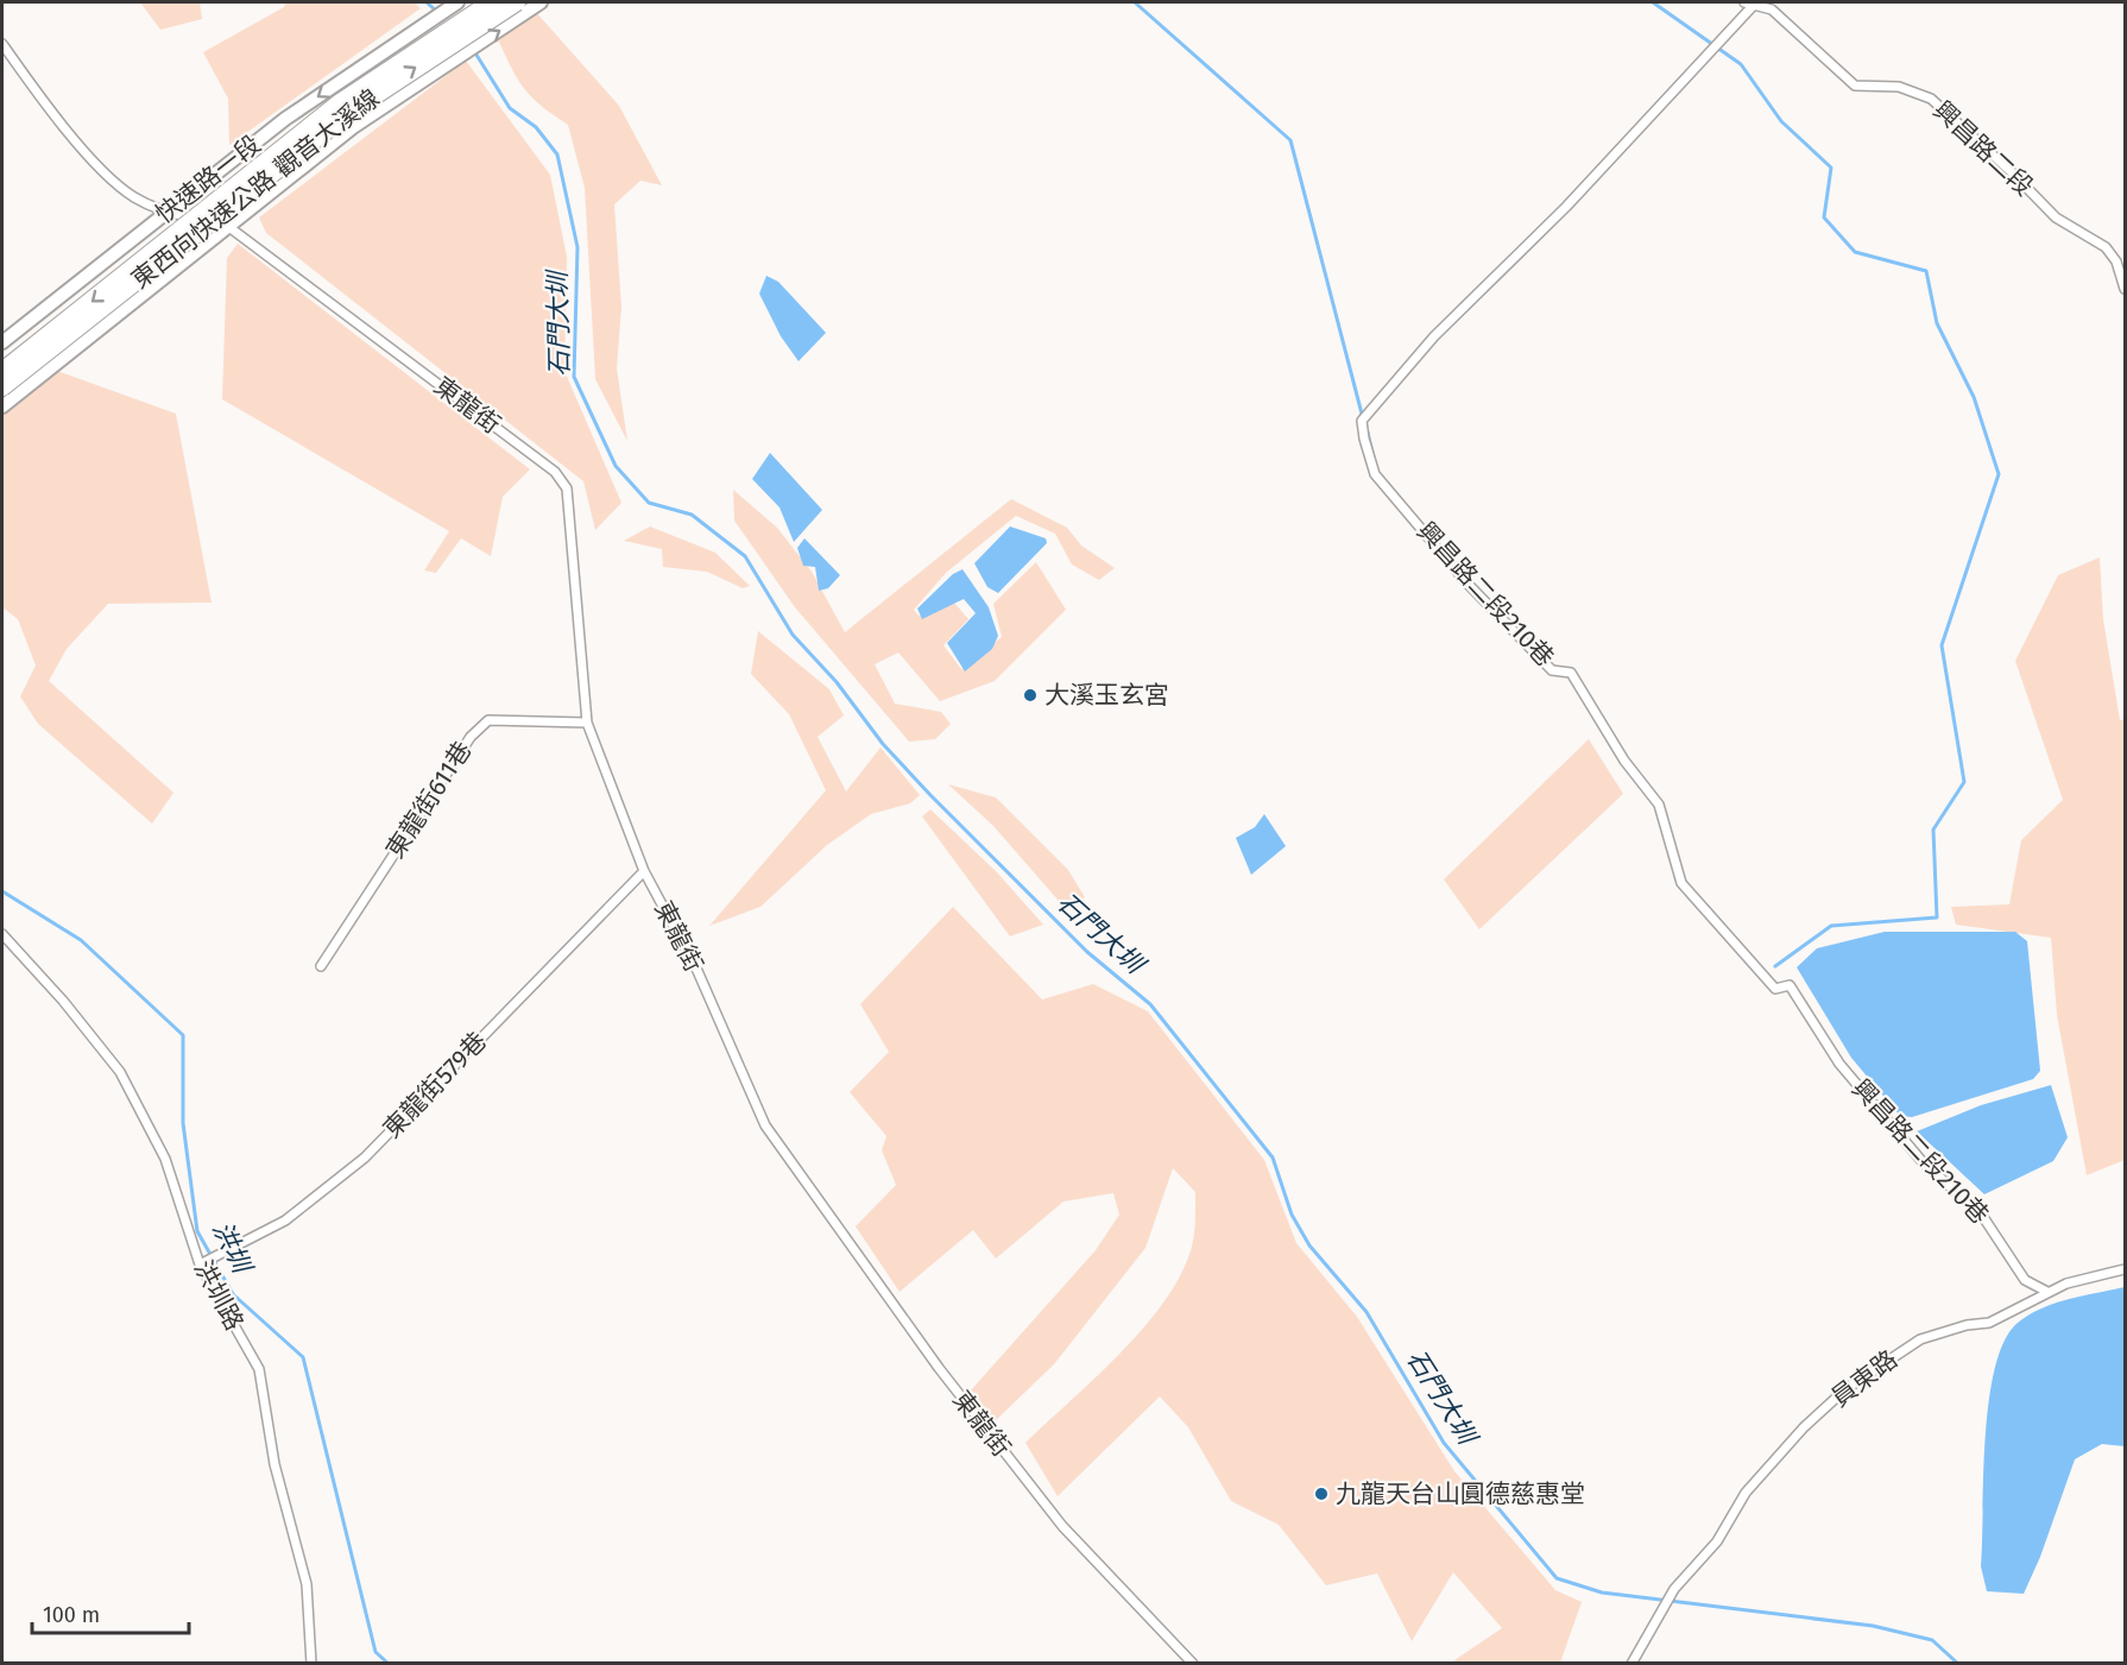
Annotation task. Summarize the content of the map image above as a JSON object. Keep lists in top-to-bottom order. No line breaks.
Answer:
{"streets":{"highway":["東西向快速公路 觀音大溪線"],"main road":["快速路一段"],"street":["興昌路二段","東龍街","興昌路二段210巷","東龍街611巷","東龍街579巷","洪圳路","員東路"]},"crossings":[["興昌路二段","興昌路二段210巷"],["快速路一段","東龍街"],["東龍街","東龍街611巷"],["東龍街","東龍街579巷"],["興昌路二段210巷","員東路"],["東龍街579巷","洪圳路"]],"water":["石門大圳","洪圳"],"places":["大溪玉玄宮","九龍天台山圓德慈惠堂"],"scale_bar":"100 m"}
